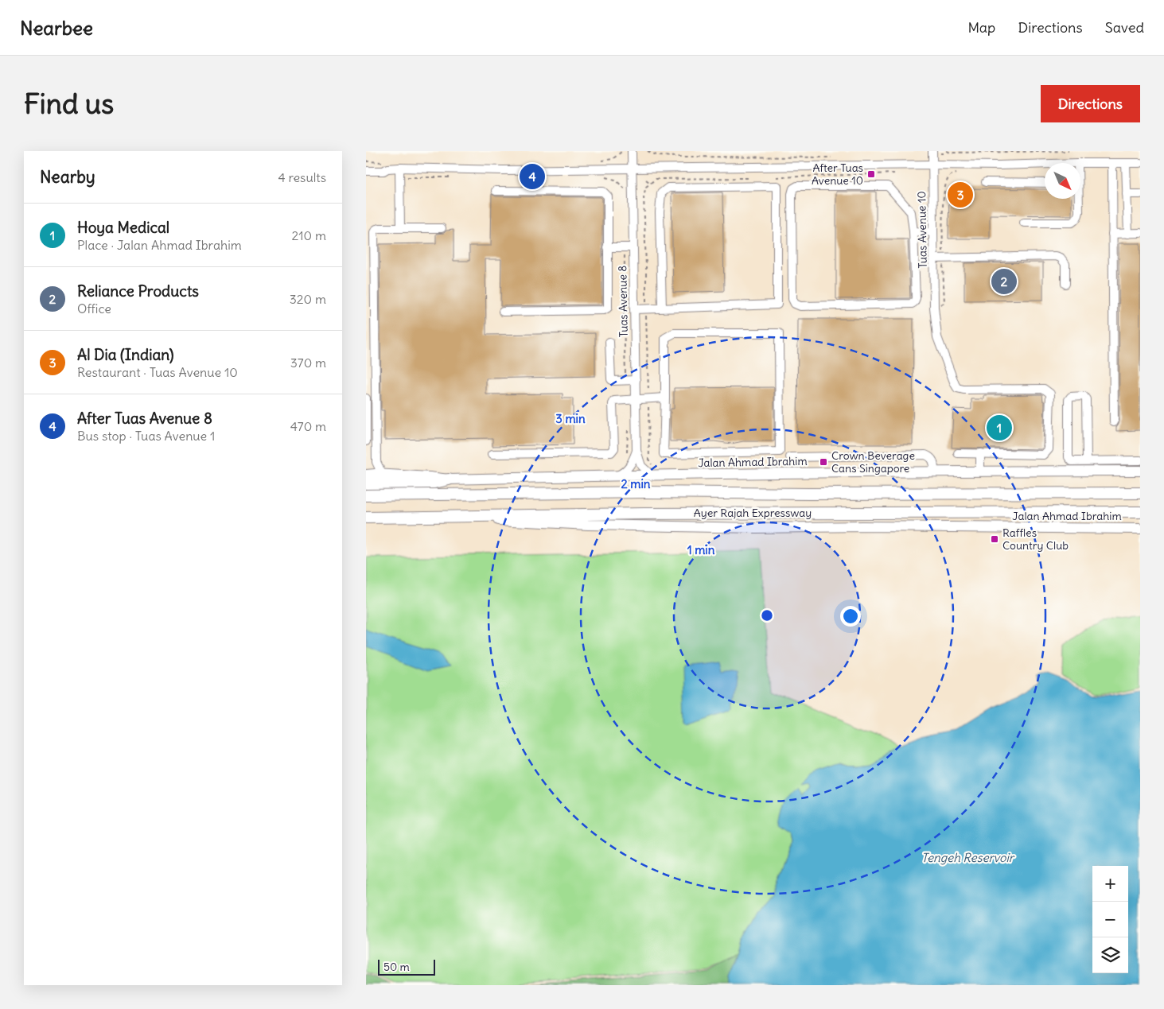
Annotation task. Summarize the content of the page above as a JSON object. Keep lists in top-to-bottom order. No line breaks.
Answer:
{"streets":{"highway":["Ayer Rajah Expressway"],"main road":["Jalan Ahmad Ibrahim"],"street":["Tuas Avenue 10","Tuas Avenue 8"]},"crossings":[["Tuas Avenue 8","Jalan Ahmad Ibrahim"],["Jalan Ahmad Ibrahim","Ayer Rajah Expressway"]],"water":["Tengeh Reservoir"],"places":{"transit":["After Tuas Avenue 10","Crown Beverage Cans Singapore","Raffles Country Club"]},"scale_bar":"50 m","north":"bottom right","page":{"header":"Nearbee","nav":["Map","Directions","Saved"],"buttons":"Directions","title":"Find us","heading":["Nearby","4 results"],"pins":["4","3","2","1"],"list":[{"mark":"1","name":"Hoya Medical","note":"Place · Jalan Ahmad Ibrahim","value":"210 m"},{"mark":"2","name":"Reliance Products","note":"Office","value":"320 m"},{"mark":"3","name":"Al Dia (Indian)","note":"Restaurant · Tuas Avenue 10","value":"370 m"},{"mark":"4","name":"After Tuas Avenue 8","note":"Bus stop · Tuas Avenue 1","value":"470 m"}],"map_buttons":["+","−"],"scale":"50 m"},"rings":["3 min","2 min","1 min"]}
